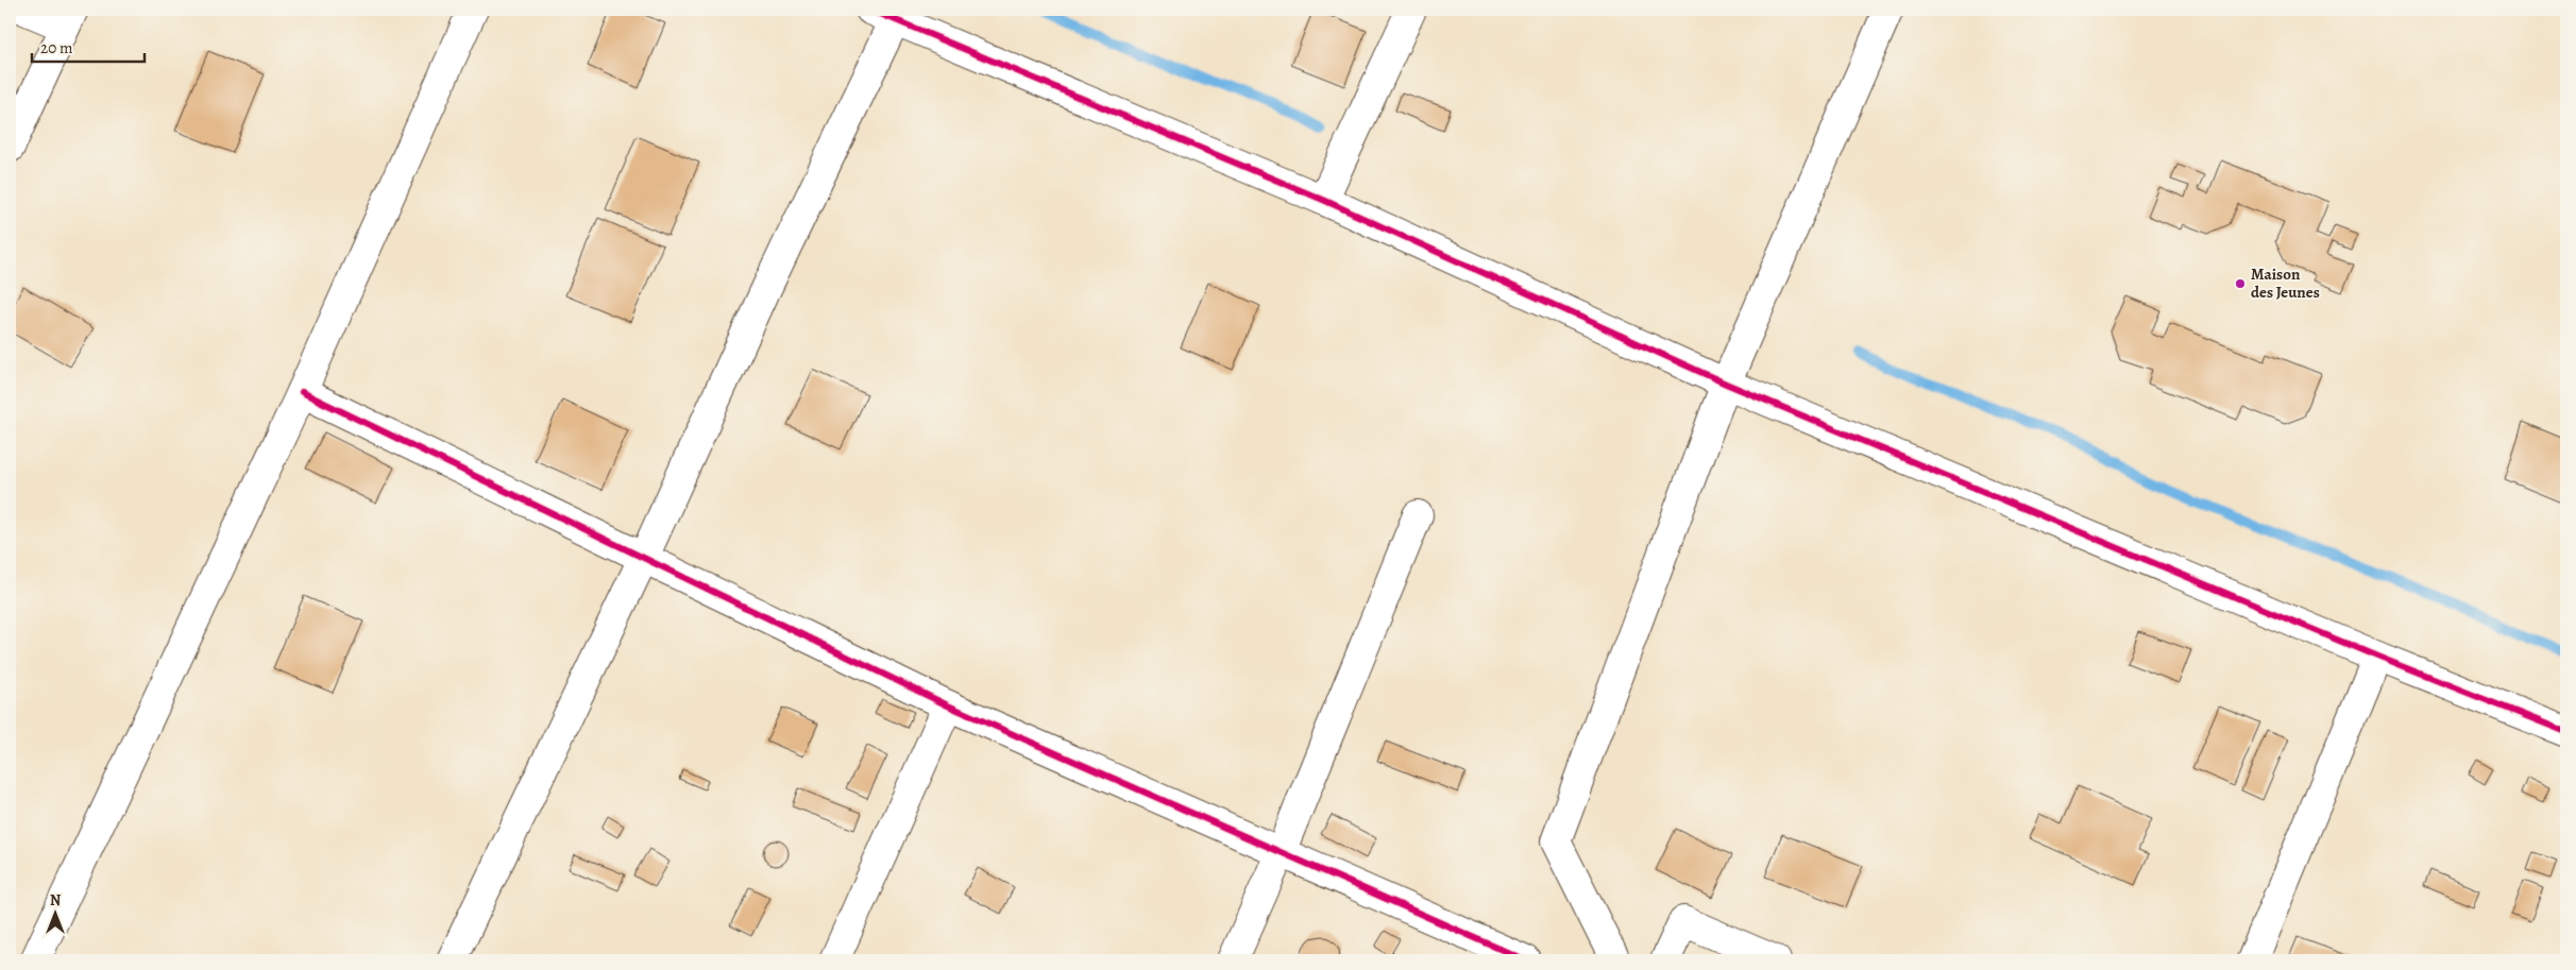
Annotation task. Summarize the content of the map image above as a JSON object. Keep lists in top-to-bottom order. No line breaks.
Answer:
{"places":["Maison des Jeunes"],"scale_bar":"20 m","north":"top"}
